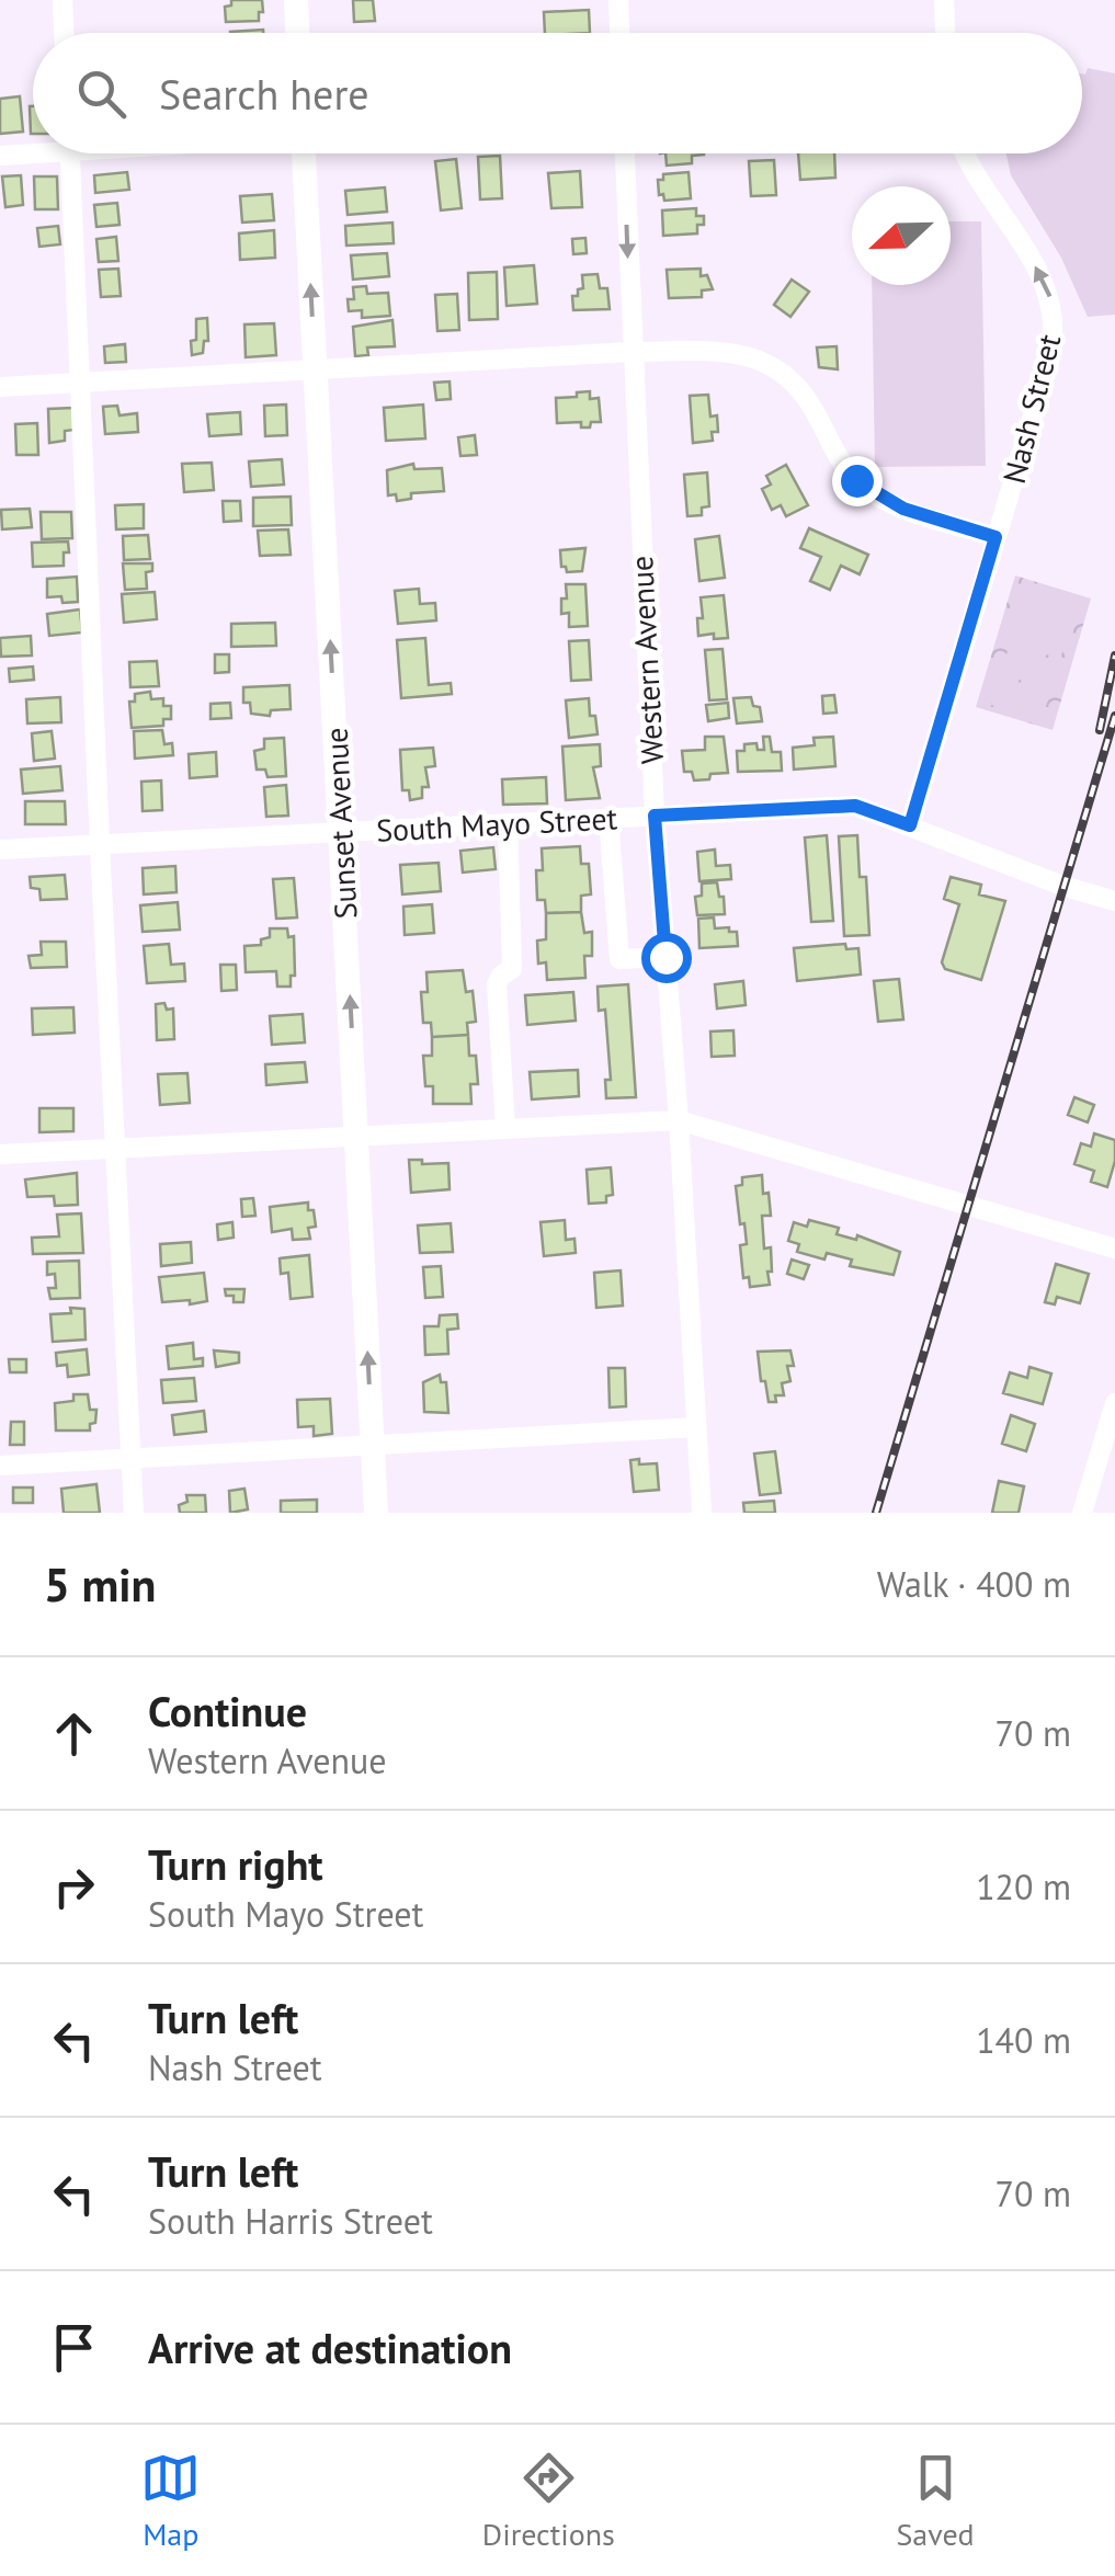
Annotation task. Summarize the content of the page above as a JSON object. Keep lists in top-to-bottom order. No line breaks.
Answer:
{"streets":{"main road":["Sunset Avenue"],"street":["Nash Street","Western Avenue","South Mayo Street"]},"crossings":[["Nash Street","South Mayo Street"],["Western Avenue","South Mayo Street"],["Sunset Avenue","South Mayo Street"]],"one_way":["Nash Street","Sunset Avenue"],"north":"left","page":{"search":"Search here","heading":["5 min","Walk · 400 m"],"list":[["Continue","Western Avenue","70 m"],["Turn right","South Mayo Street","120 m"],["Turn left","Nash Street","140 m"],["Turn left","South Harris Street","70 m"],"Arrive at destination"],"nav":["Map","Directions","Saved"]}}
